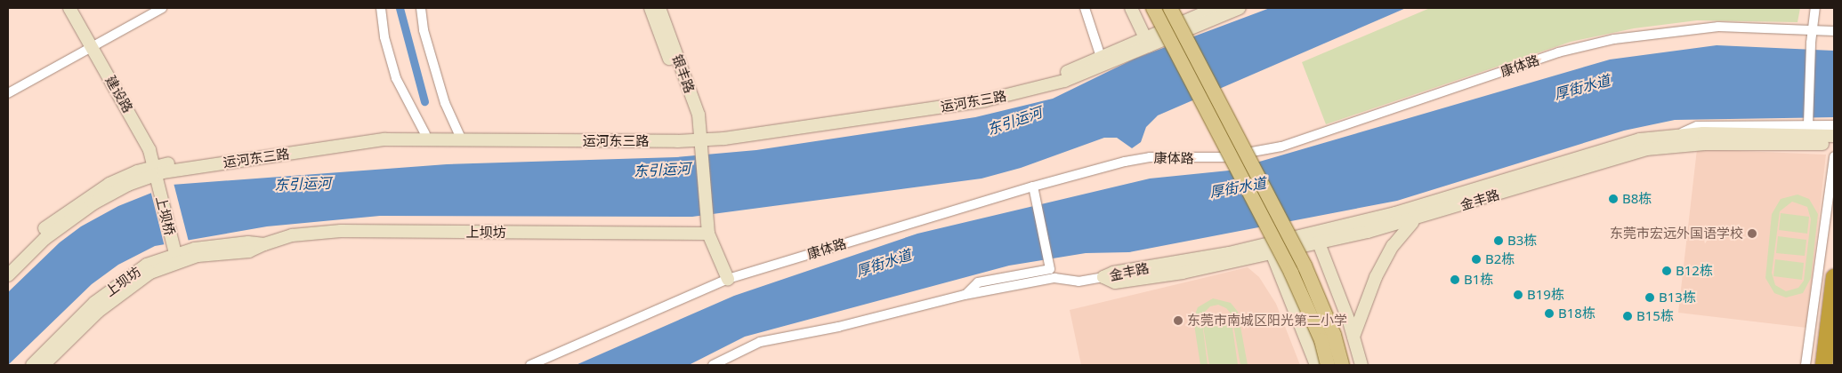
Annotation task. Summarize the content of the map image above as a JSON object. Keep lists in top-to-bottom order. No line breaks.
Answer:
{"streets":{"street":["康体路","银丰路","建设路","运河东三路","金丰路","上坝桥","上坝坊"]},"crossings":[["银丰路","运河东三路"],["建设路","运河东三路"],["建设路","上坝桥"],["运河东三路","上坝桥"],["上坝桥","上坝坊"]],"water":["厚街水道","东引运河"],"places":["B8栋","东莞市宏远外国语学校","B3栋","B2栋","B12栋","B1栋","B19栋","B13栋","B18栋","B15栋","东莞市南城区阳光第二小学"]}
